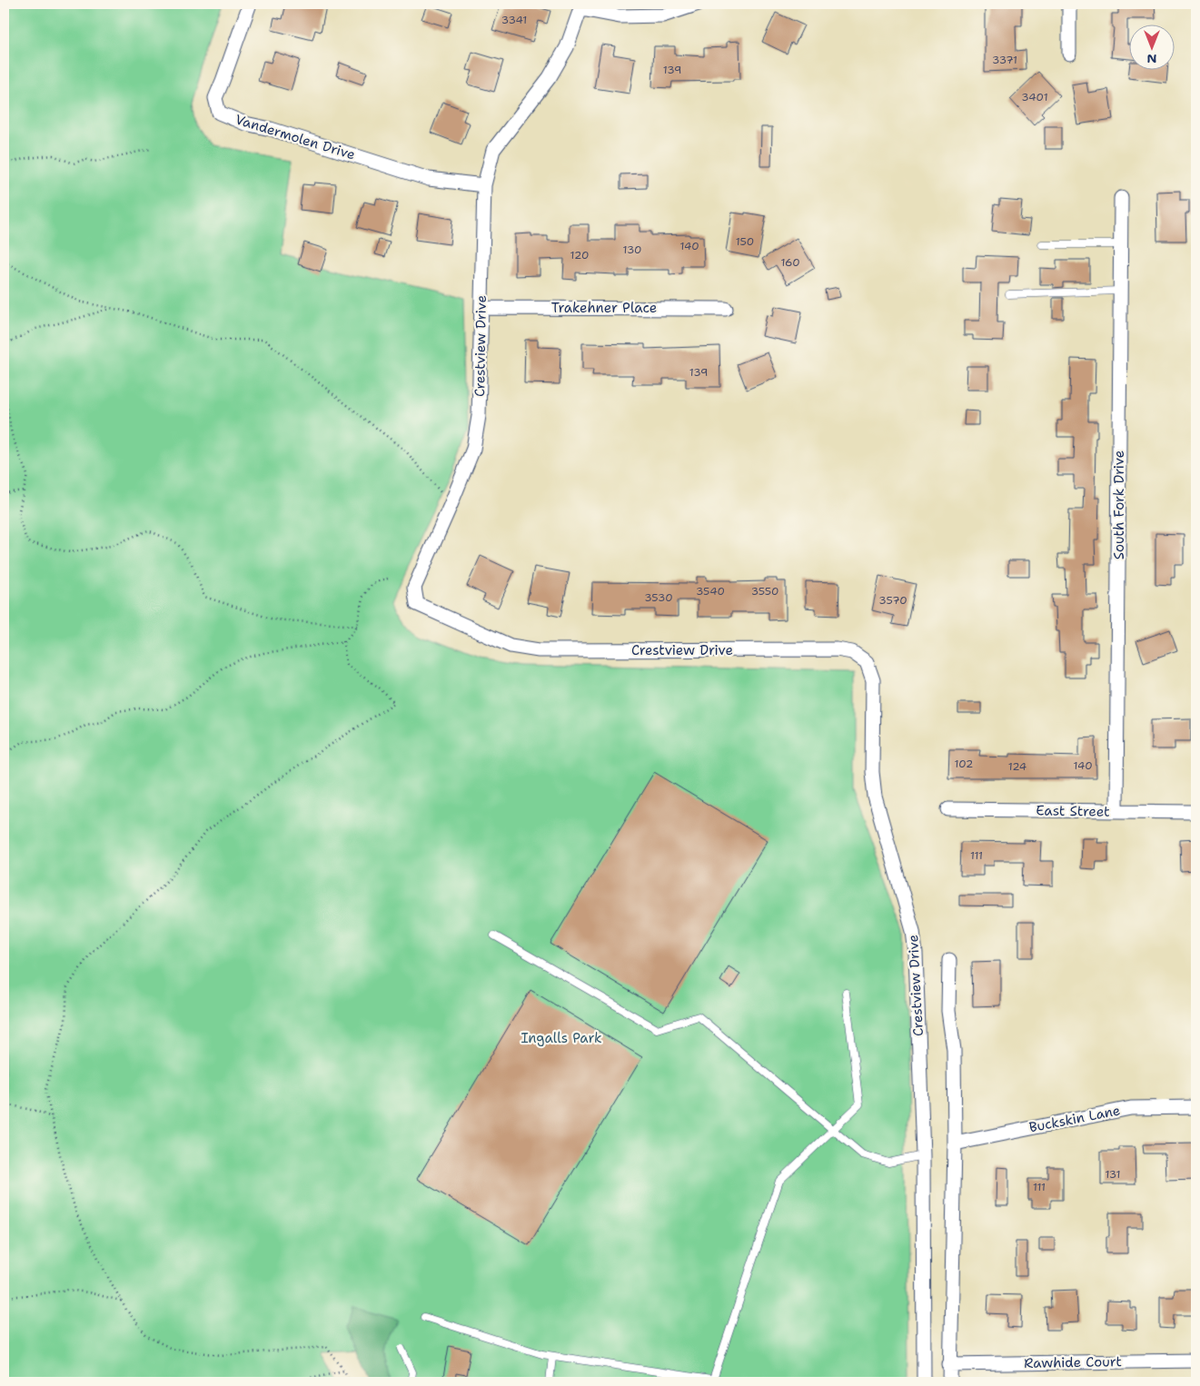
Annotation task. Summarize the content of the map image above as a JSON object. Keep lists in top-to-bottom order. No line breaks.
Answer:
{"streets":{"street":["Vandermolen Drive","Trakehner Place","Crestview Drive","South Fork Drive","East Street","Buckskin Lane","Rawhide Court"]},"crossings":[["Vandermolen Drive","Crestview Drive"],["Trakehner Place","Crestview Drive"],["South Fork Drive","East Street"]],"parks":["Ingalls Park"],"house_numbers":["3341","3371","139","3401","150","140","130","120","160","139","3540","3550","3530","3570","102","140","124","111","131","111"],"north":"bottom"}
